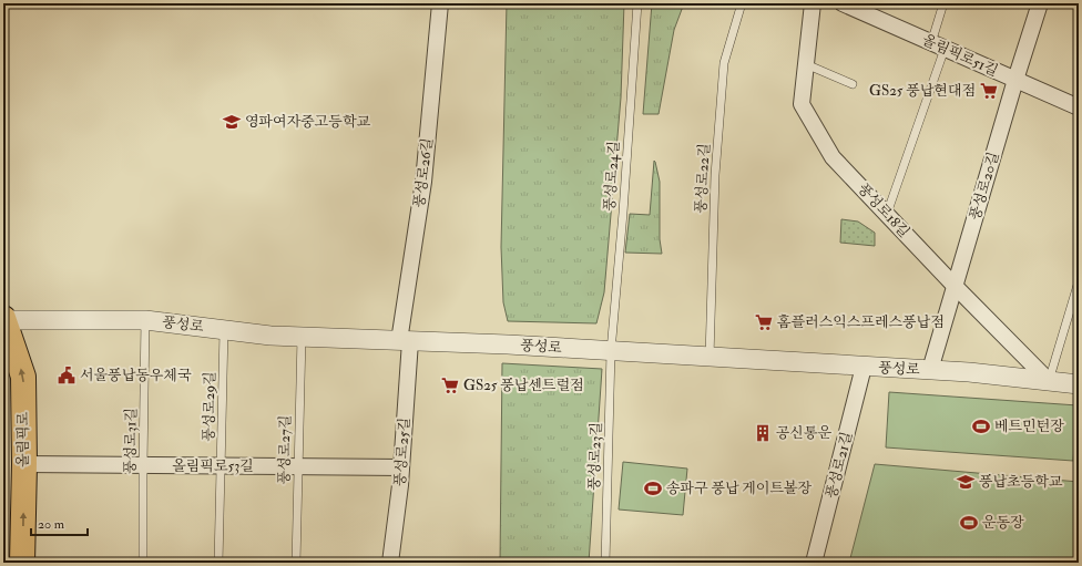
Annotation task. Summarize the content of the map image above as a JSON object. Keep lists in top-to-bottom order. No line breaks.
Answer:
{"streets":{"main road":["올림픽로"],"street":["올림픽로51길","풍성로26길","풍성로20길","풍성로18길","풍성로","풍성로25길","풍성로21길","올림픽로53길"],"lane":["풍성로24길","풍성로22길","풍성로29길","풍성로31길","풍성로27길","풍성로23길"]},"crossings":[["올림픽로51길","풍성로20길"],["풍성로26길","풍성로"],["풍성로26길","풍성로25길"],["풍성로24길","풍성로"],["풍성로24길","풍성로23길"],["풍성로22길","풍성로"],["풍성로20길","풍성로18길"],["풍성로20길","풍성로"],["풍성로18길","풍성로"],["풍성로","풍성로29길"],["풍성로","올림픽로"],["풍성로","풍성로31길"],["풍성로","풍성로27길"],["풍성로","풍성로25길"],["풍성로","풍성로23길"],["풍성로","풍성로21길"],["풍성로29길","올림픽로53길"],["올림픽로","올림픽로53길"],["풍성로31길","올림픽로53길"],["풍성로27길","올림픽로53길"],["풍성로25길","올림픽로53길"]],"one_way":["올림픽로"],"places":{"supermarket":["GS25 풍납현대점","홈플러스익스프레스풍납점","GS25 풍납센트럴점"],"school or university":["영파여자중고등학교","풍납초등학교"],"public building":["서울풍납동우체국"],"sports":["베트민턴장","송파구 풍납 게이트볼장","운동장"],"building":["공신통운"]},"scale_bar":"20 m"}
